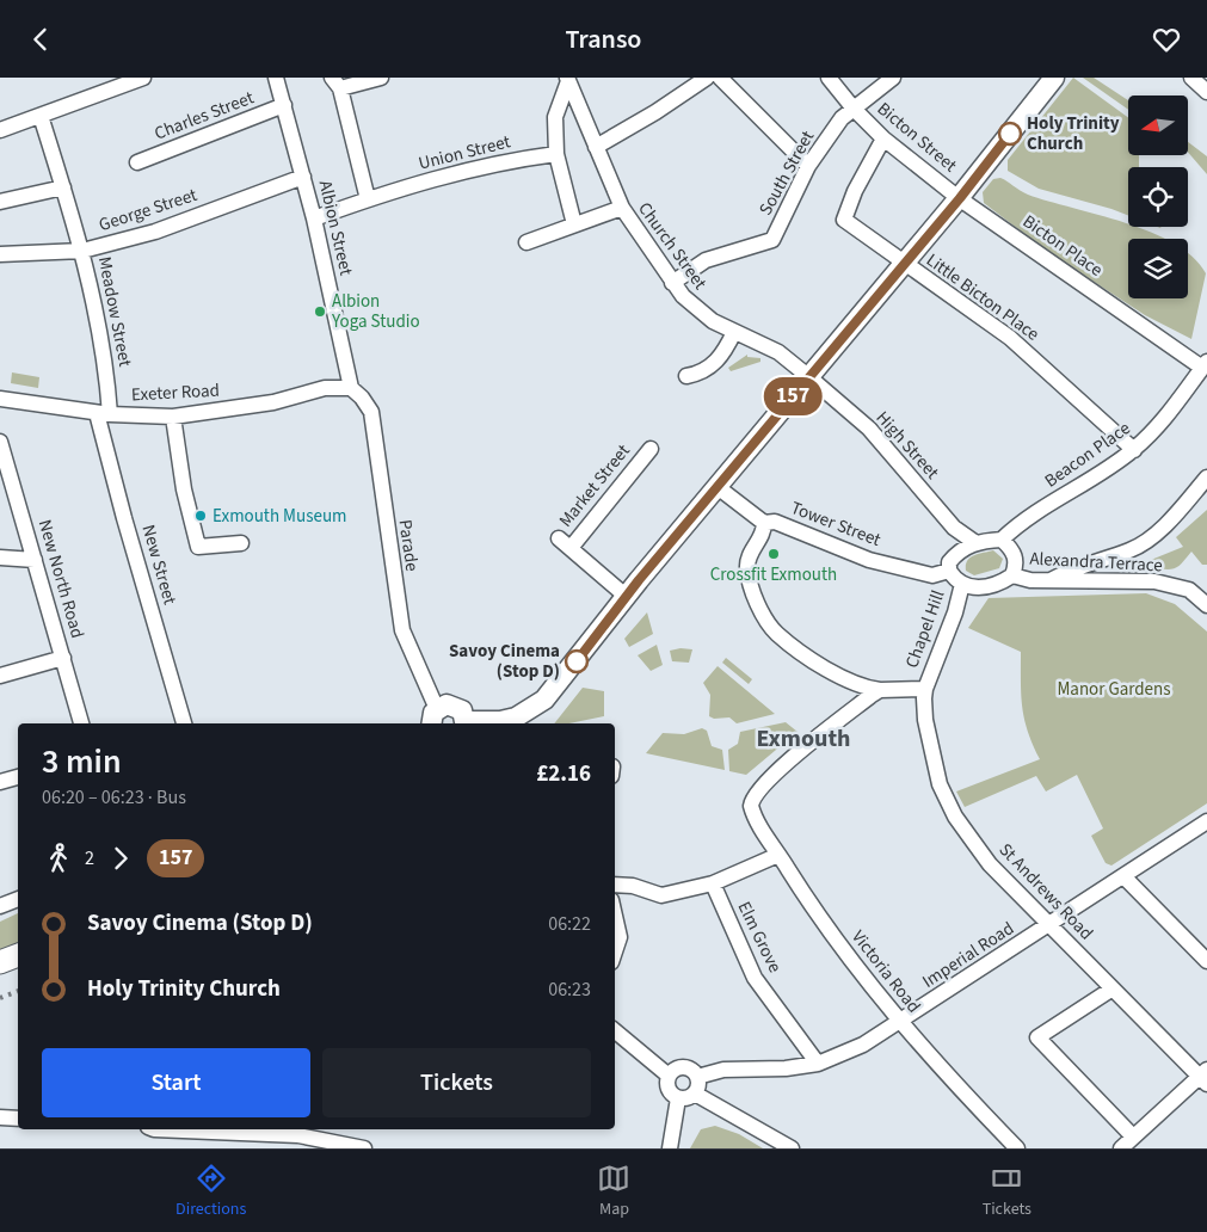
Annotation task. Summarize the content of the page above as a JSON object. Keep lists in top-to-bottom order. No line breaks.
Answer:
{"streets":{"street":["Charles Street","Bicton Street","Union Street","South Street","George Street","Albion Street","Church Street","Bicton Place","Little Bicton Place","Meadow Street","Exeter Road","High Street","Beacon Place","Market Street","Tower Street","Parade","Alexandra Terrace","New Street","New North Road","Chapel Hill","St Andrews Road","Elm Grove","Imperial Road","Victoria Road"]},"crossings":[["Charles Street","Albion Street"],["Bicton Street","South Street"],["Bicton Street","Bicton Place"],["Bicton Street","Little Bicton Place"],["Union Street","Albion Street"],["South Street","Church Street"],["George Street","Albion Street"],["George Street","Meadow Street"],["Albion Street","Exeter Road"],["Albion Street","Parade"],["Church Street","High Street"],["Bicton Place","Beacon Place"],["Little Bicton Place","Beacon Place"],["Meadow Street","Exeter Road"],["Meadow Street","New Street"],["Exeter Road","Parade"],["Exeter Road","New Street"],["High Street","Beacon Place"],["High Street","Tower Street"],["High Street","Alexandra Terrace"],["High Street","Chapel Hill"],["Beacon Place","Tower Street"],["Beacon Place","Alexandra Terrace"],["Beacon Place","Chapel Hill"],["Tower Street","Alexandra Terrace"],["Tower Street","Chapel Hill"],["Alexandra Terrace","Chapel Hill"],["Chapel Hill","St Andrews Road"],["St Andrews Road","Imperial Road"],["Elm Grove","Imperial Road"],["Imperial Road","Victoria Road"]],"districts":["Exmouth"],"parks":["Manor Gardens"],"places":["Holy Trinity Church","Albion Yoga Studio","Exmouth Museum","Crossfit Exmouth","Savoy Cinema (Stop D)"],"lines":["bus line 157"],"north":"left","page":{"header":"Transo","on_map":"157","heading":["3 min","06:20 – 06:23 · Bus","£2.16"],"legs":["2","157"],"list":[{"name":"Savoy Cinema (Stop D)","value":"06:22"},{"name":"Holy Trinity Church","value":"06:23"}],"buttons":["Start","Tickets"],"tabs":["Directions","Map","Tickets"]}}
